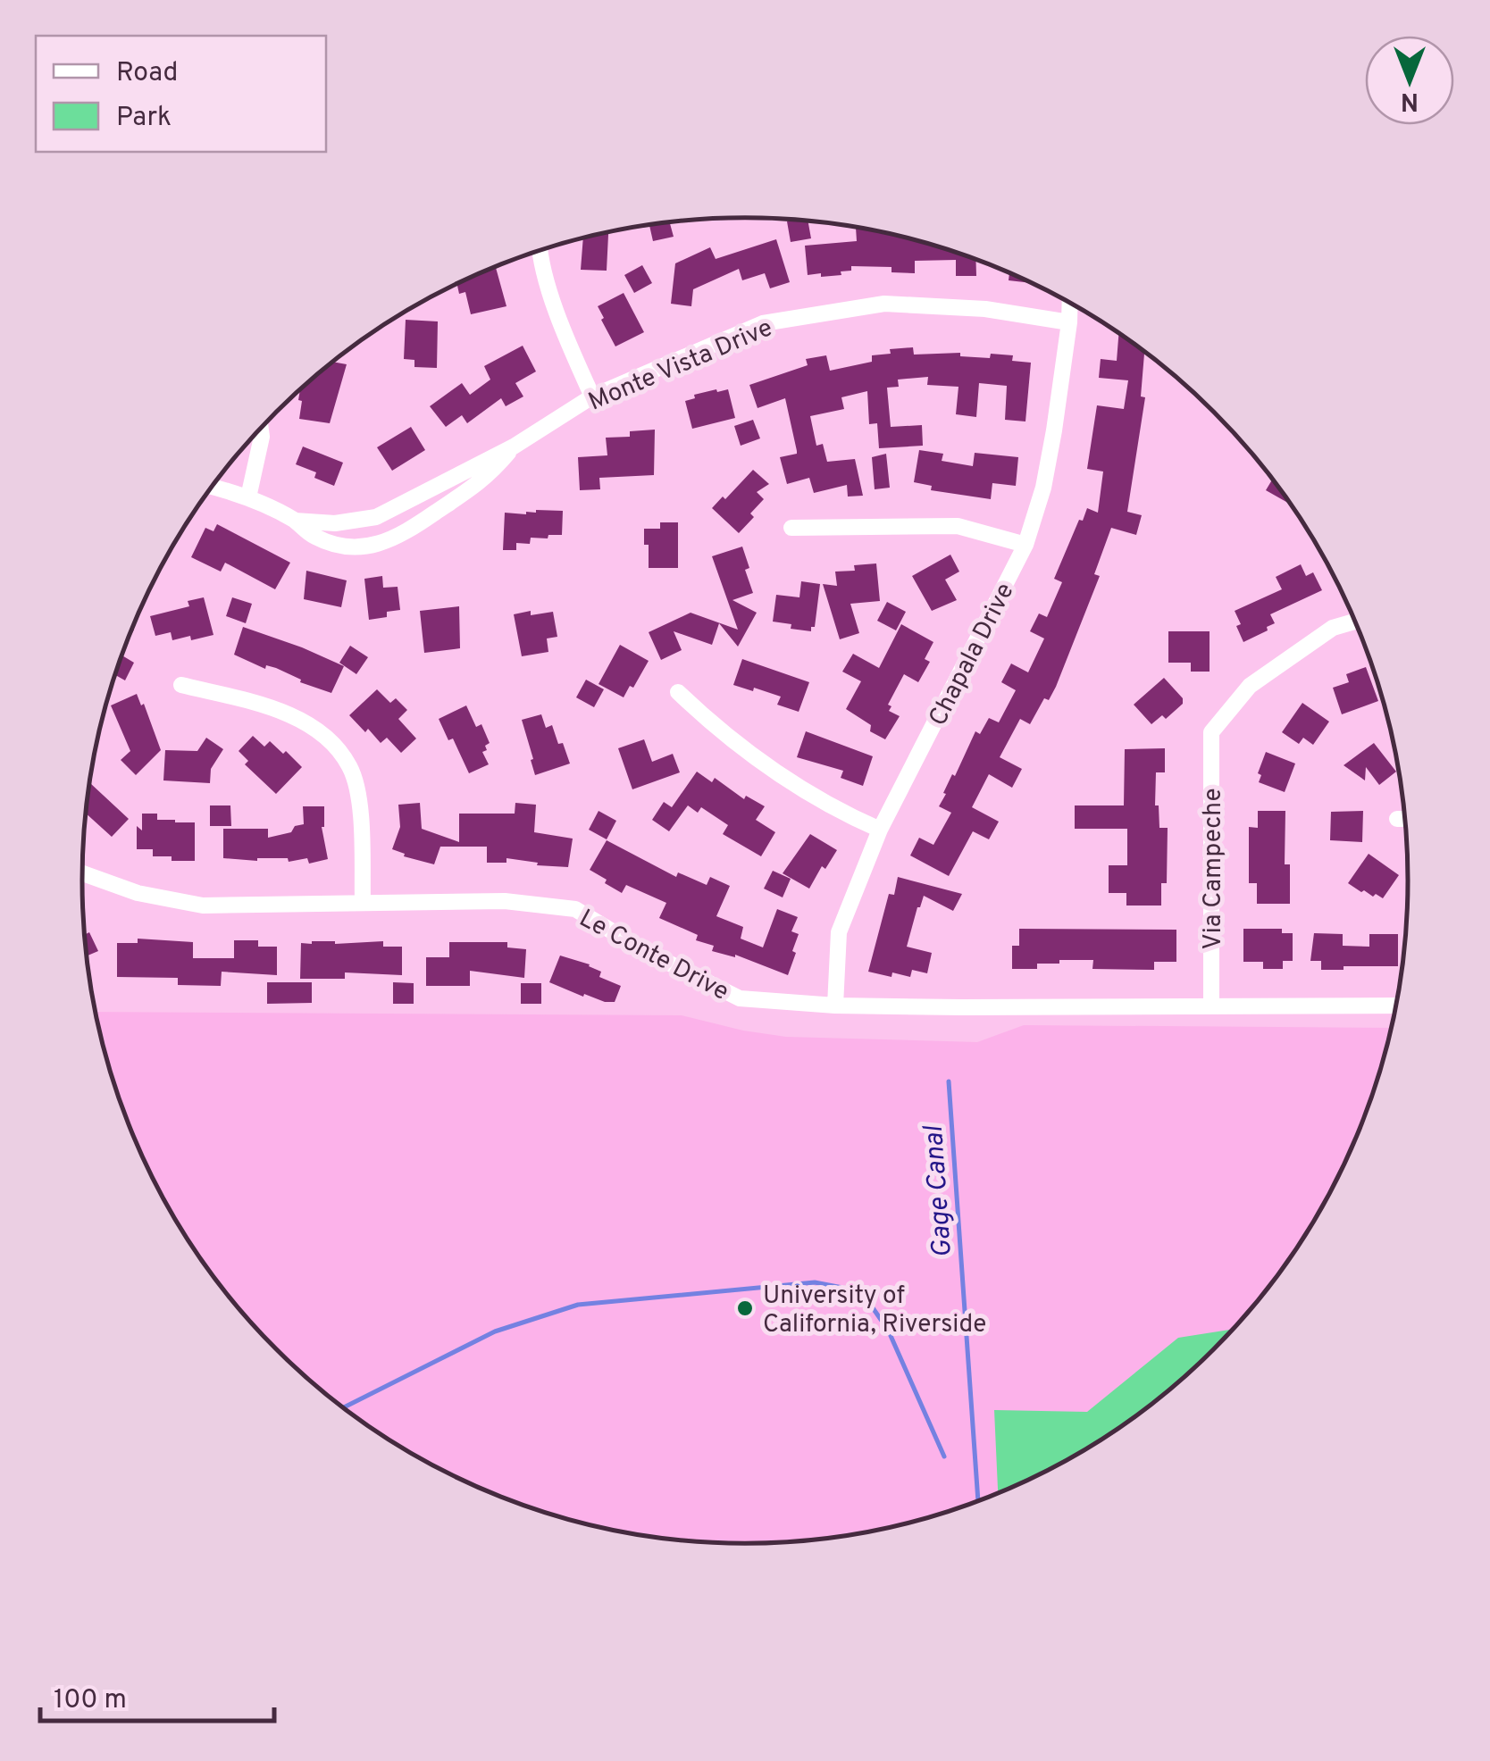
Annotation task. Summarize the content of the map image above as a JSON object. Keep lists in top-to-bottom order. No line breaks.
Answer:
{"streets":{"street":["Monte Vista Drive","Chapala Drive","Via Campeche","Le Conte Drive"]},"crossings":[["Monte Vista Drive","Chapala Drive"],["Chapala Drive","Le Conte Drive"],["Via Campeche","Le Conte Drive"]],"water":["Gage Canal"],"places":["University of California, Riverside"],"legend":["Road","Park"],"scale_bar":"100 m","north":"bottom"}
